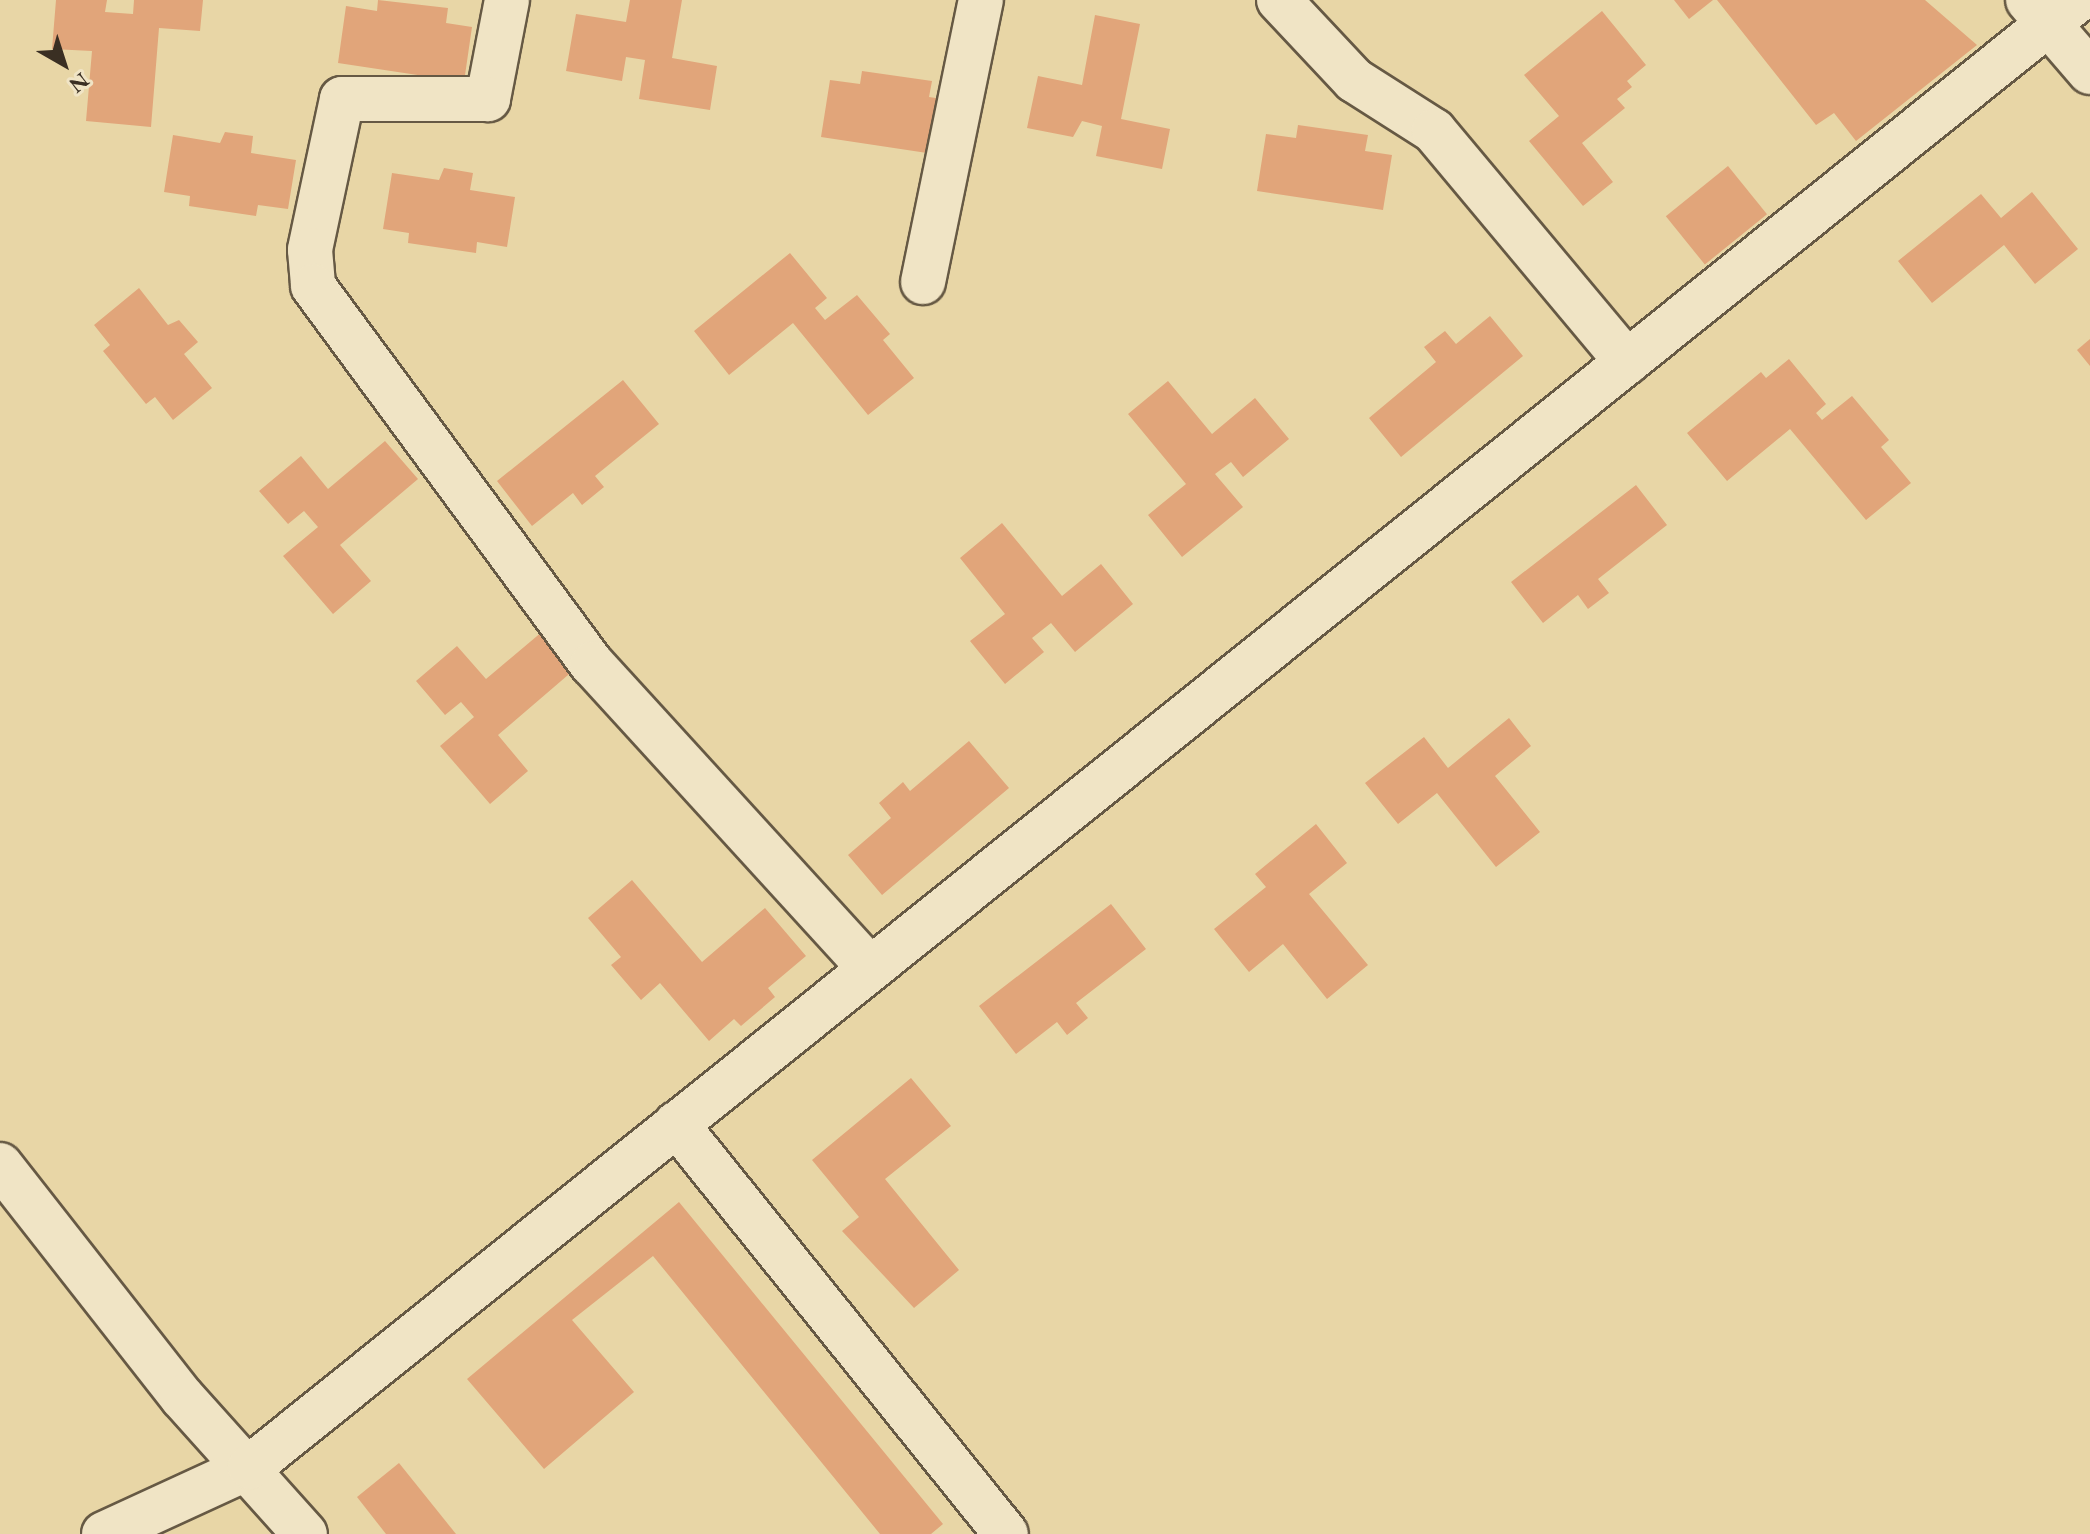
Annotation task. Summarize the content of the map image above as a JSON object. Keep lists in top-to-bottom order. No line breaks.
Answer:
{"north":"bottom right"}
